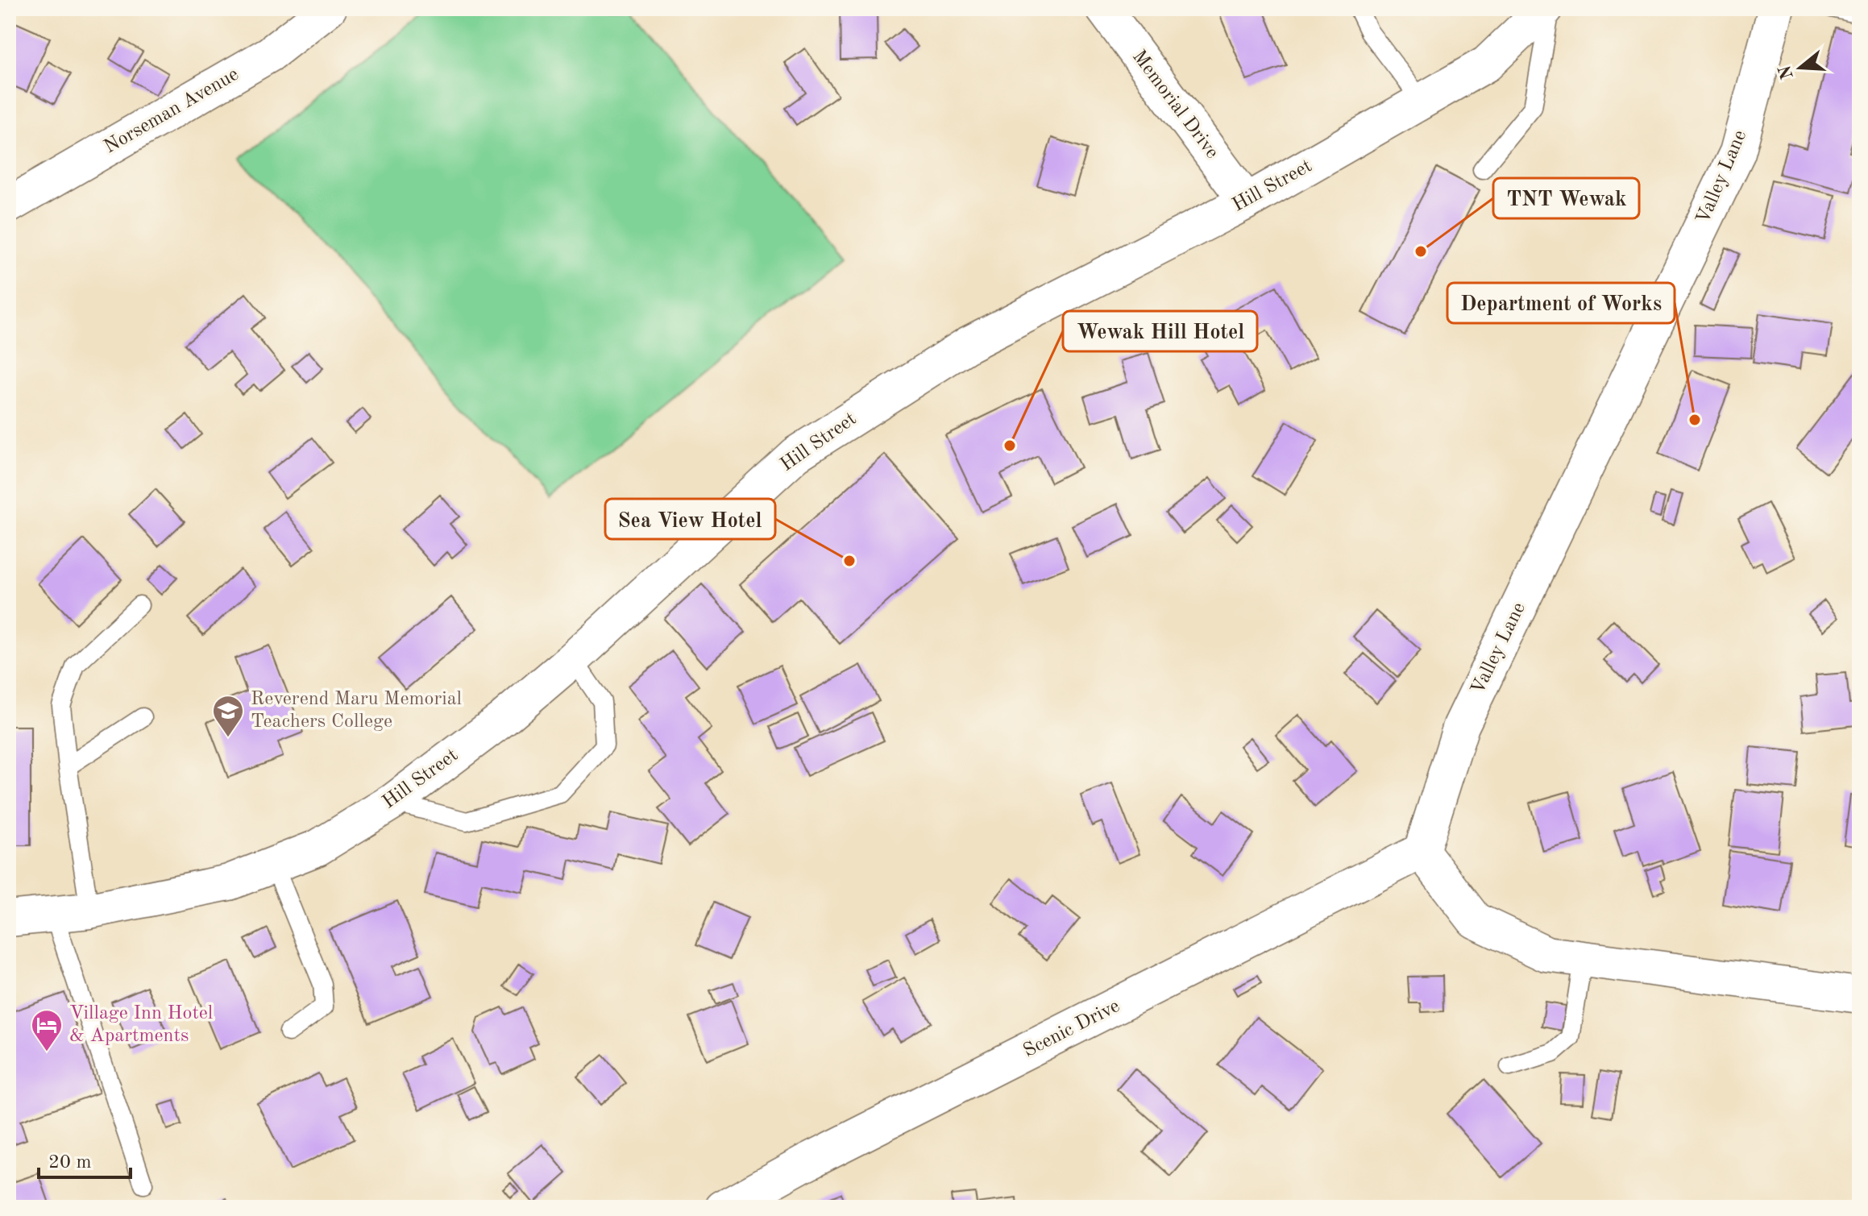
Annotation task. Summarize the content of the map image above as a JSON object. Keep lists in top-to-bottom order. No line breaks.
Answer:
{"streets":{"street":["Memorial Drive","Norseman Avenue","Valley Lane","Hill Street","Scenic Drive"]},"crossings":[["Memorial Drive","Hill Street"],["Valley Lane","Scenic Drive"]],"places":{"other":["TNT Wewak","Department of Works","Wewak Hill Hotel","Sea View Hotel"],"school or university":["Reverend Maru Memorial Teachers College"],"hotel":["Village Inn Hotel & Apartments"]},"scale_bar":"20 m","north":"left"}
